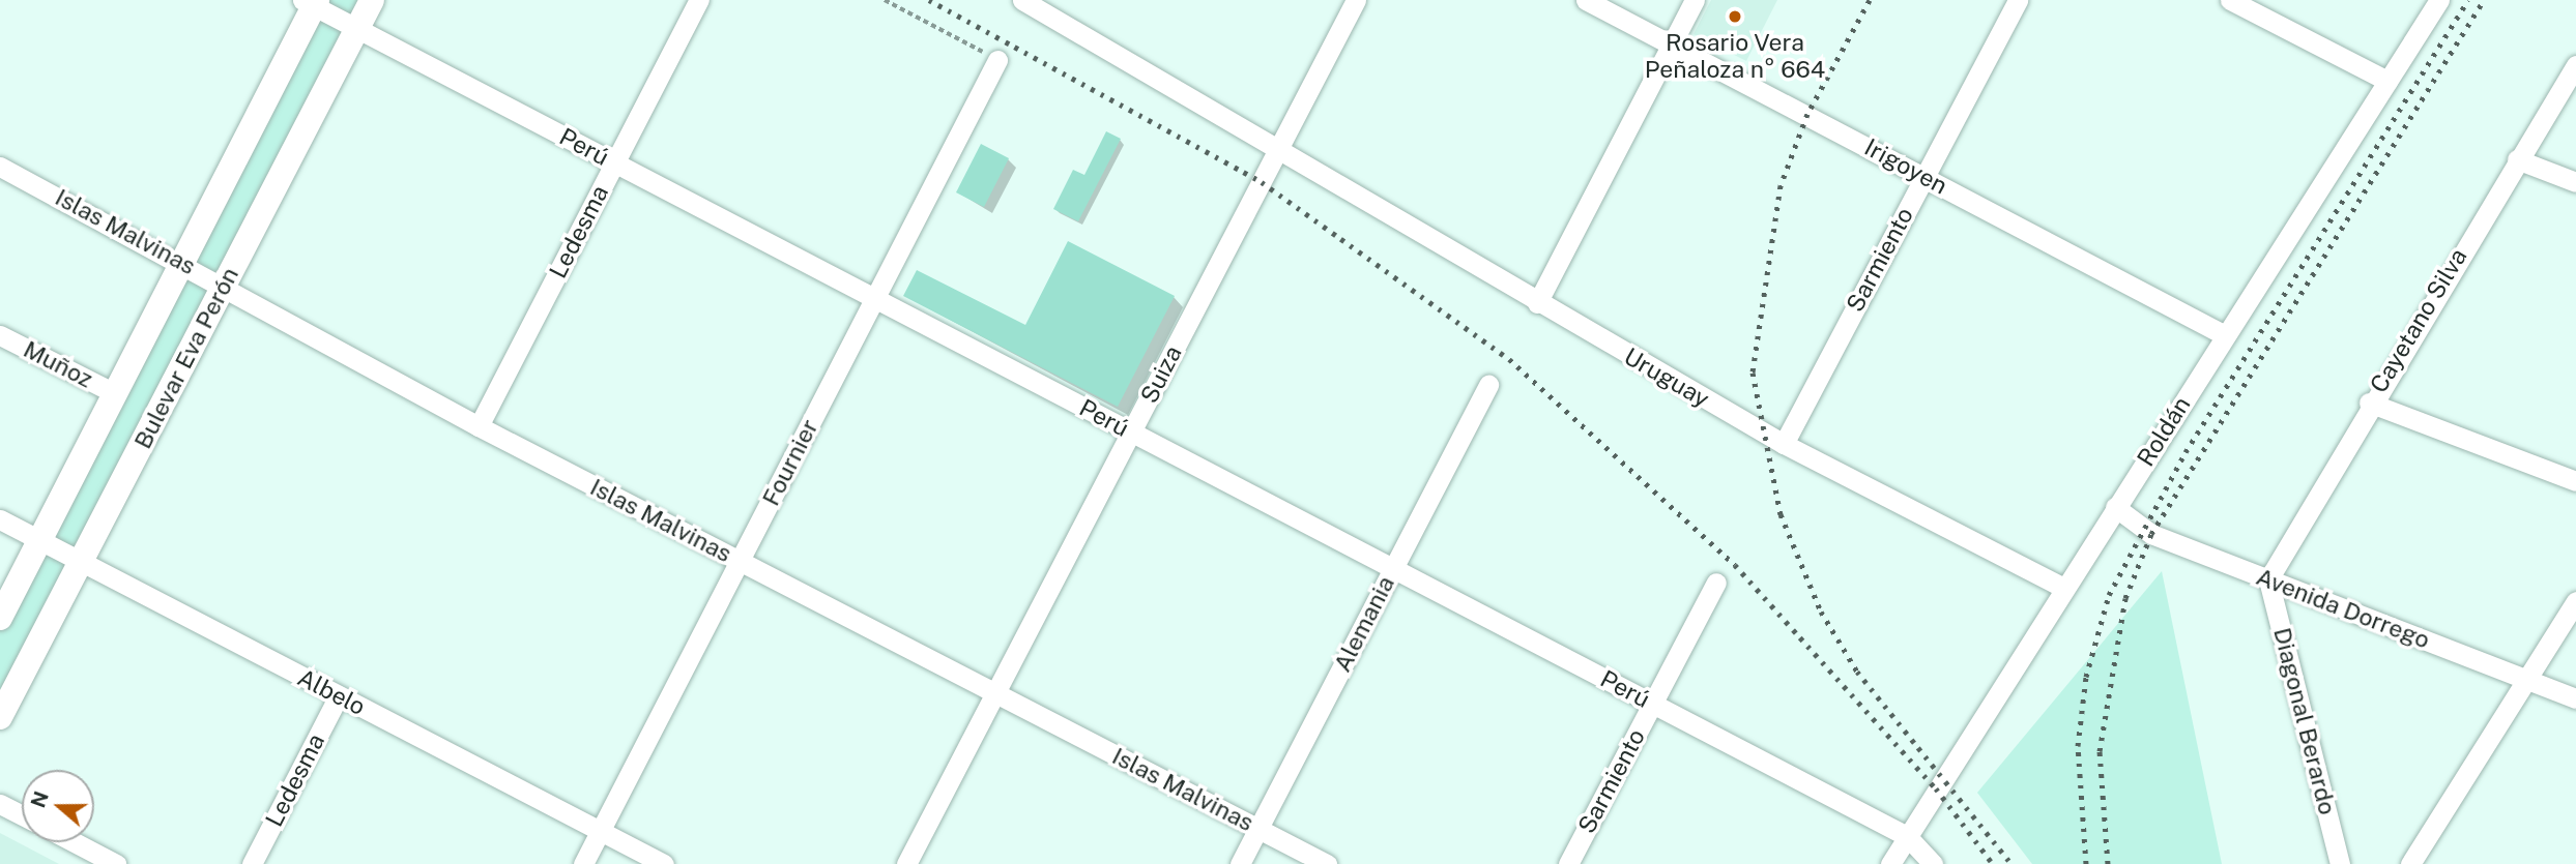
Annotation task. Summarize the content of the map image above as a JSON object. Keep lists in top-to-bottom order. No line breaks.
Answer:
{"streets":{"street":["Perú","Irigoyen","Islas Malvinas","Ledesma","Sarmiento","Cayetano Silva","Bulevar Eva Perón","Muñoz","Suiza","Uruguay","Roldán","Fournier","Avenida Dorrego","Alemania","Albelo","Diagonal Berardo"]},"crossings":[["Perú","Ledesma"],["Perú","Sarmiento"],["Perú","Bulevar Eva Perón"],["Perú","Suiza"],["Perú","Roldán"],["Perú","Fournier"],["Perú","Alemania"],["Irigoyen","Sarmiento"],["Irigoyen","Roldán"],["Islas Malvinas","Ledesma"],["Islas Malvinas","Bulevar Eva Perón"],["Islas Malvinas","Suiza"],["Islas Malvinas","Fournier"],["Islas Malvinas","Alemania"],["Ledesma","Albelo"],["Sarmiento","Uruguay"],["Cayetano Silva","Avenida Dorrego"],["Cayetano Silva","Diagonal Berardo"],["Bulevar Eva Perón","Muñoz"],["Bulevar Eva Perón","Albelo"],["Suiza","Uruguay"],["Uruguay","Roldán"],["Roldán","Avenida Dorrego"],["Fournier","Albelo"],["Avenida Dorrego","Diagonal Berardo"]],"places":["Rosario Vera Peñaloza n° 664"],"north":"left"}
